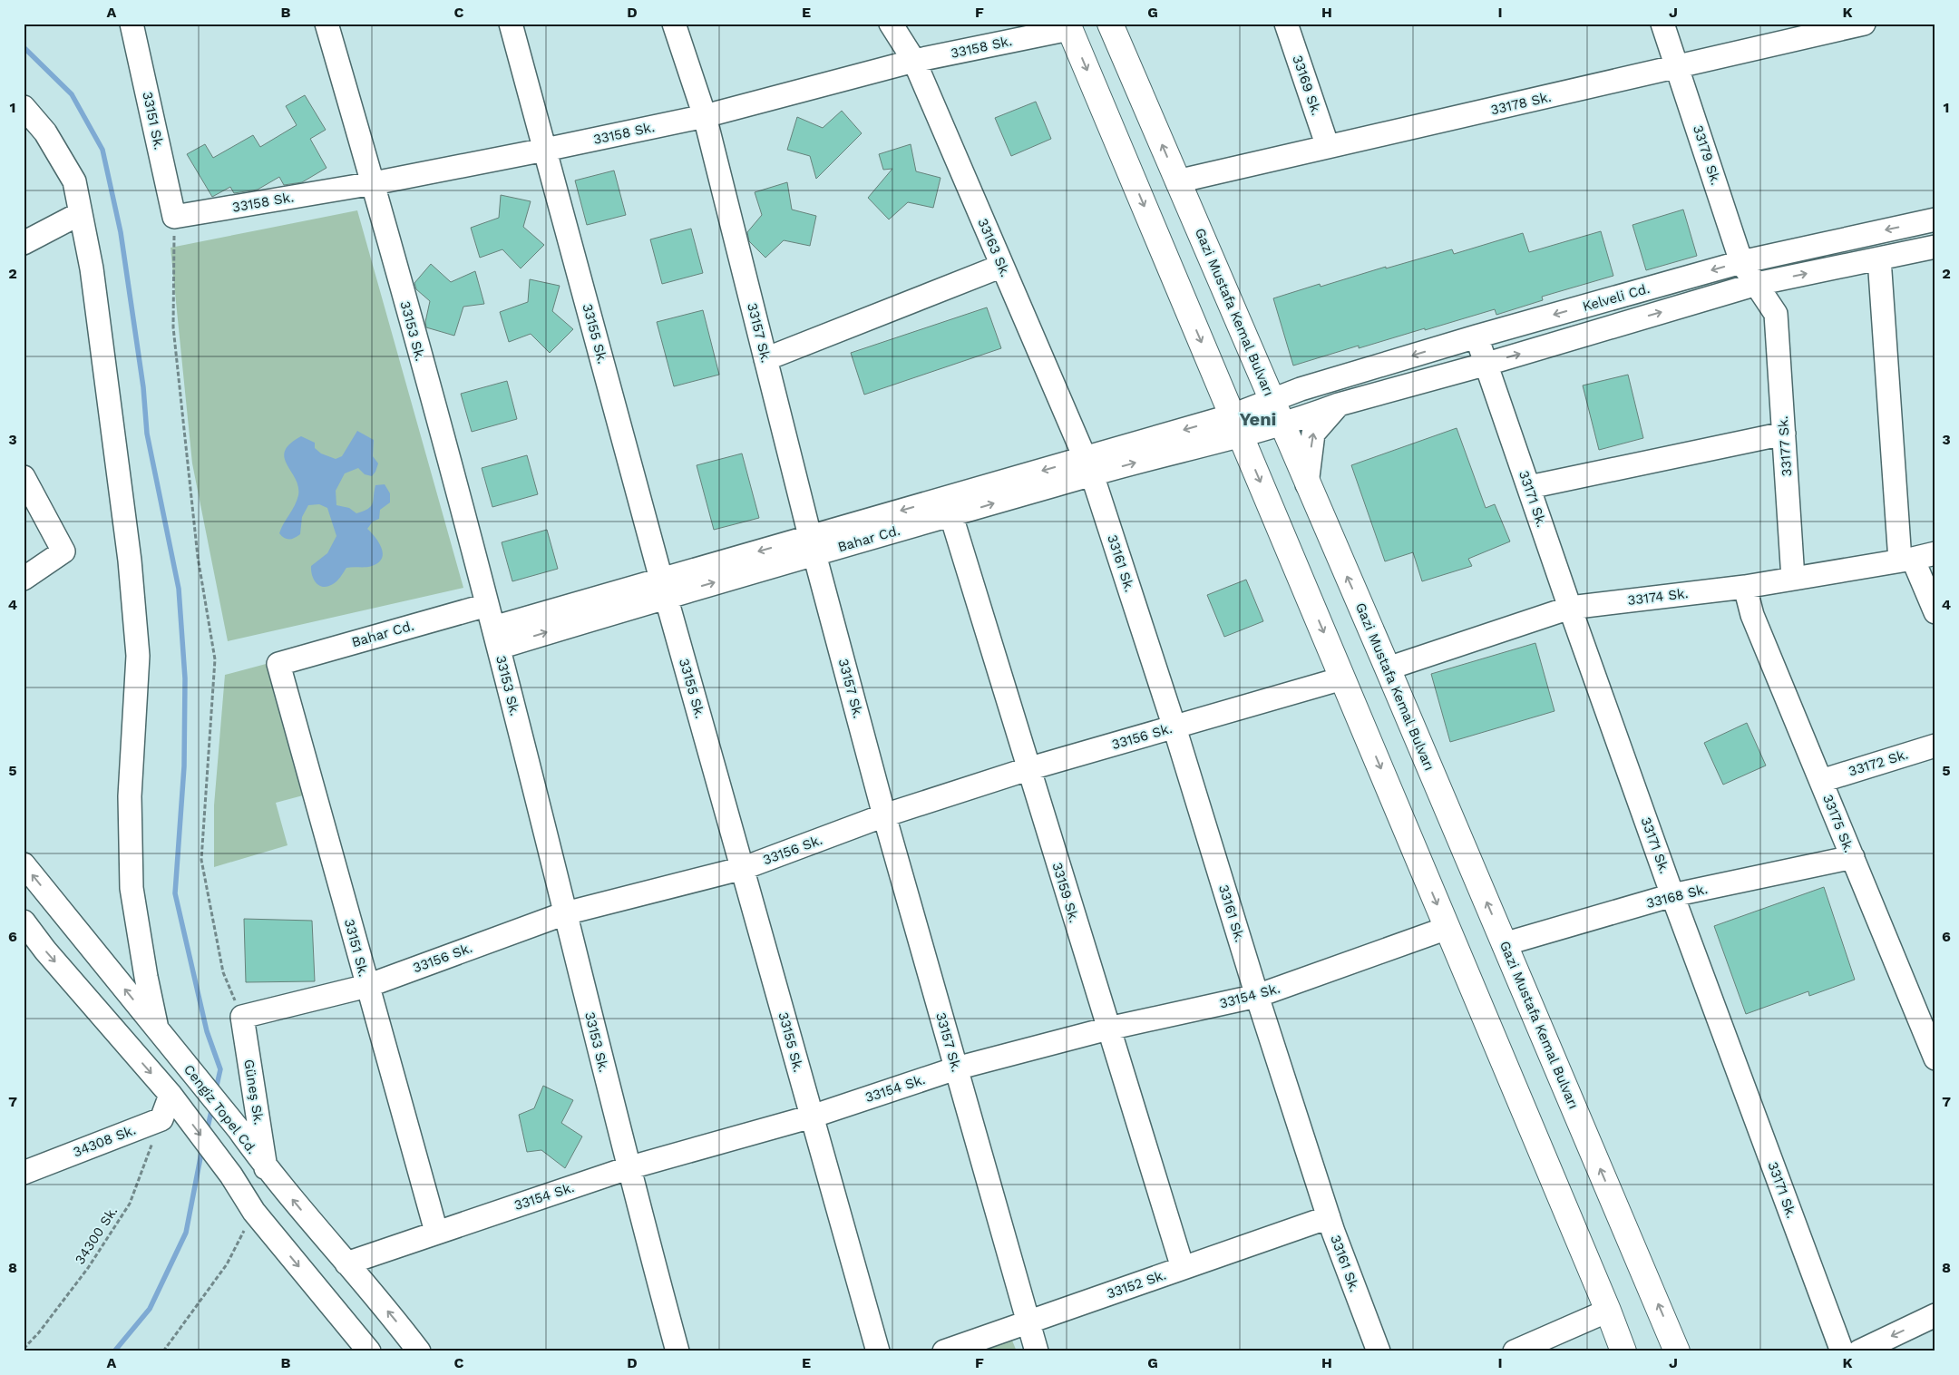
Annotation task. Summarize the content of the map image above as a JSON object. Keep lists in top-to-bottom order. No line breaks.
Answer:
{"streets":{"highway":["Gazi Mustafa Kemal Bulvarı"],"street":["33158 Sk.","33169 Sk.","33178 Sk.","33151 Sk.","33179 Sk.","33163 Sk.","Kelveli Cd.","33153 Sk.","33157 Sk.","33155 Sk.","33177 Sk.","33171 Sk.","Bahar Cd.","33161 Sk.","33174 Sk.","33156 Sk.","33172 Sk.","33175 Sk.","33159 Sk.","33168 Sk.","33154 Sk.","Güneş Sk.","Cengiz Topel Cd.","34308 Sk.","33152 Sk."],"path":["34300 Sk."]},"crossings":[["33158 Sk.","33151 Sk."],["33158 Sk.","33163 Sk."],["33158 Sk.","33153 Sk."],["33158 Sk.","33157 Sk."],["33158 Sk.","33155 Sk."],["33169 Sk.","33178 Sk."],["33178 Sk.","33179 Sk."],["33178 Sk.","Gazi Mustafa Kemal Bulvarı"],["33151 Sk.","Bahar Cd."],["33151 Sk.","33156 Sk."],["33151 Sk.","33154 Sk."],["33179 Sk.","Kelveli Cd."],["33179 Sk.","33177 Sk."],["33163 Sk.","Bahar Cd."],["33163 Sk.","33161 Sk."],["Kelveli Cd.","Gazi Mustafa Kemal Bulvarı"],["Kelveli Cd.","33171 Sk."],["Kelveli Cd.","Bahar Cd."],["Gazi Mustafa Kemal Bulvarı","33174 Sk."],["Gazi Mustafa Kemal Bulvarı","33168 Sk."],["33153 Sk.","Bahar Cd."],["33153 Sk.","33156 Sk."],["33153 Sk.","33154 Sk."],["33157 Sk.","Bahar Cd."],["33157 Sk.","33156 Sk."],["33157 Sk.","33154 Sk."],["33157 Sk.","33152 Sk."],["33155 Sk.","Bahar Cd."],["33155 Sk.","33156 Sk."],["33155 Sk.","33154 Sk."],["33177 Sk.","33174 Sk."],["33171 Sk.","33174 Sk."],["33171 Sk.","33168 Sk."],["Bahar Cd.","33161 Sk."],["Bahar Cd.","33159 Sk."],["33161 Sk.","33156 Sk."],["33161 Sk.","33154 Sk."],["33161 Sk.","33152 Sk."],["33174 Sk.","33175 Sk."],["33156 Sk.","33159 Sk."],["33156 Sk.","Güneş Sk."],["33172 Sk.","33175 Sk."],["33175 Sk.","33168 Sk."],["33159 Sk.","33154 Sk."],["33159 Sk.","33152 Sk."],["33154 Sk.","Cengiz Topel Cd."],["Güneş Sk.","Cengiz Topel Cd."],["34308 Sk.","34300 Sk."]],"districts":["Yeni"],"grid":{"columns":["A","B","C","D","E","F","G","H","I","J","K"],"rows":["1","2","3","4","5","6","7","8"]}}
